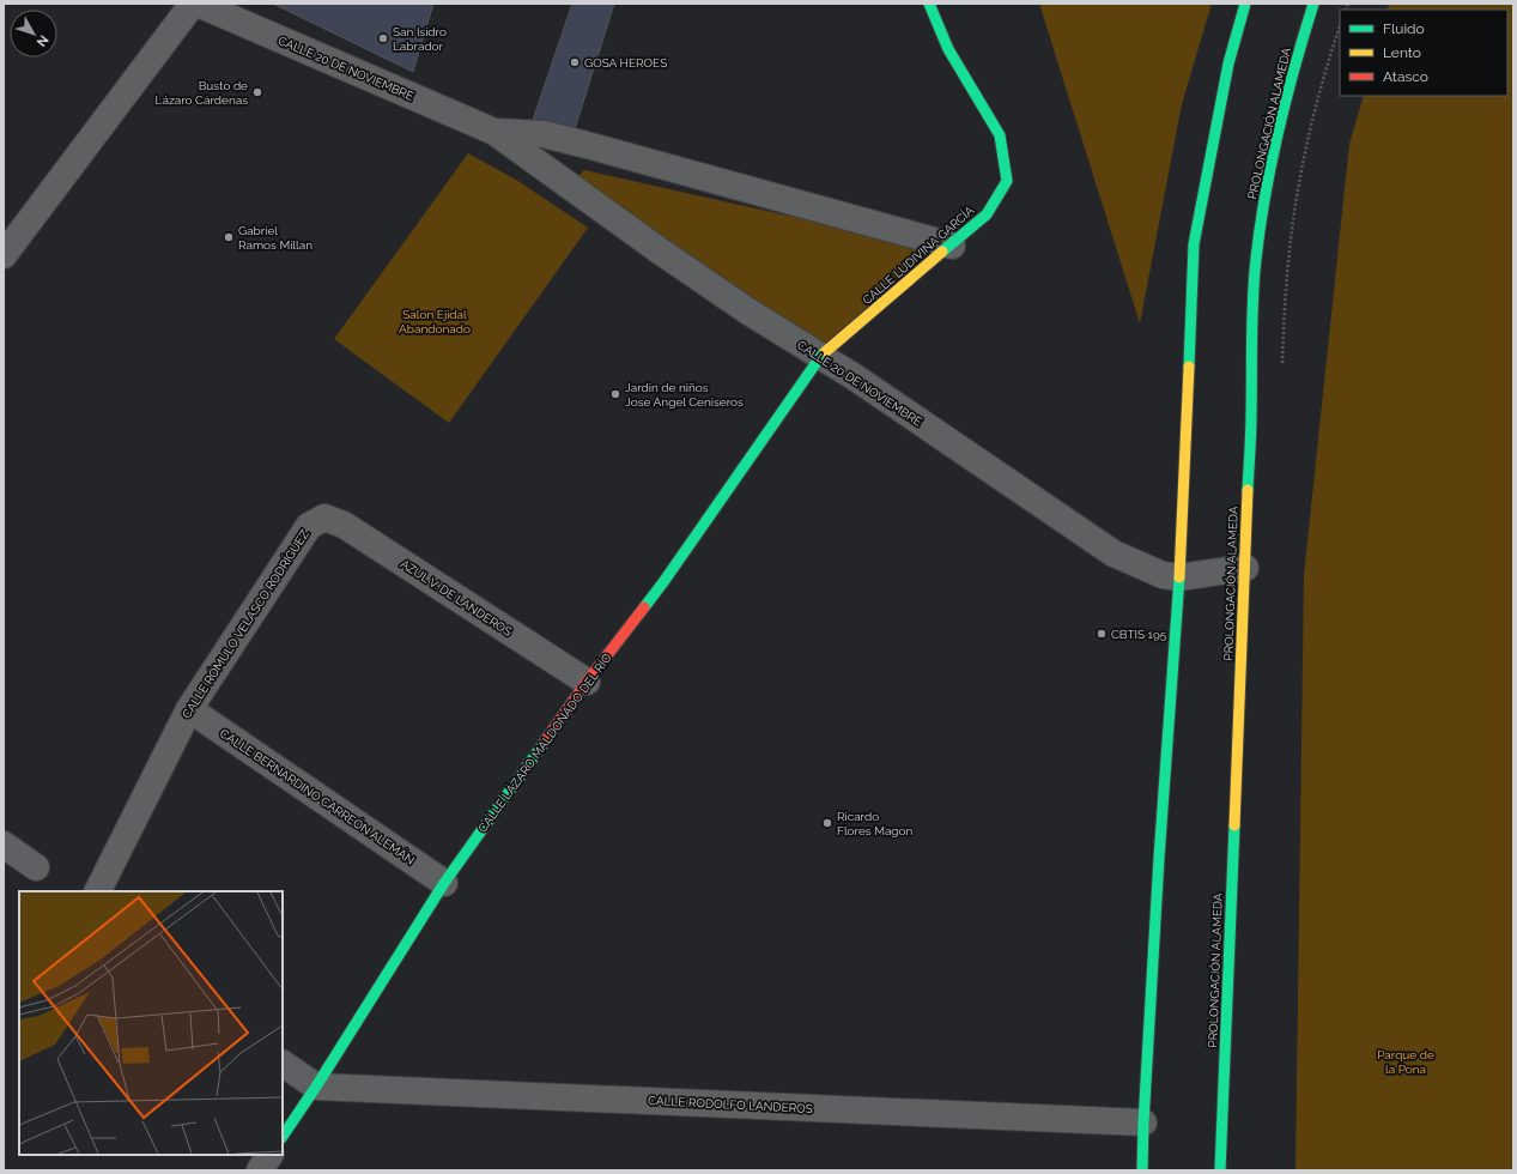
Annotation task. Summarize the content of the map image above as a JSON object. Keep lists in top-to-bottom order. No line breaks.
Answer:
{"streets":{"main road":["PROLONGACIÓN ALAMEDA","CALLE LUDIVINA GARCÍA","CALLE LÁZARO MALDONADO DEL RÍO"],"street":["CALLE 20 DE NOVIEMBRE","AZUL V. DE LANDEROS","CALLE RÓMULO VELASCO RODRÍGUEZ","CALLE BERNARDINO CARREÓN ALEMÁN","CALLE RODOLFO LANDEROS"]},"crossings":[["CALLE 20 DE NOVIEMBRE","PROLONGACIÓN ALAMEDA"],["CALLE 20 DE NOVIEMBRE","CALLE LUDIVINA GARCÍA"],["CALLE 20 DE NOVIEMBRE","CALLE LÁZARO MALDONADO DEL RÍO"],["CALLE LUDIVINA GARCÍA","CALLE LÁZARO MALDONADO DEL RÍO"],["AZUL V. DE LANDEROS","CALLE RÓMULO VELASCO RODRÍGUEZ"],["AZUL V. DE LANDEROS","CALLE LÁZARO MALDONADO DEL RÍO"],["CALLE RÓMULO VELASCO RODRÍGUEZ","CALLE BERNARDINO CARREÓN ALEMÁN"],["CALLE LÁZARO MALDONADO DEL RÍO","CALLE BERNARDINO CARREÓN ALEMÁN"],["CALLE LÁZARO MALDONADO DEL RÍO","CALLE RODOLFO LANDEROS"]],"parks":["Salon Ejidal Abandonado","Parque de la Pona"],"places":["San Isidro Labrador","GOSA HEROES","Busto de Lázaro Cárdenas","Gabriel Ramos Millan","Jardin de niños Jose Ángel Ceniseros","CBTIS 195","Ricardo Flores Magon"],"legend":["Fluido","Lento","Atasco"],"north":"bottom right"}
